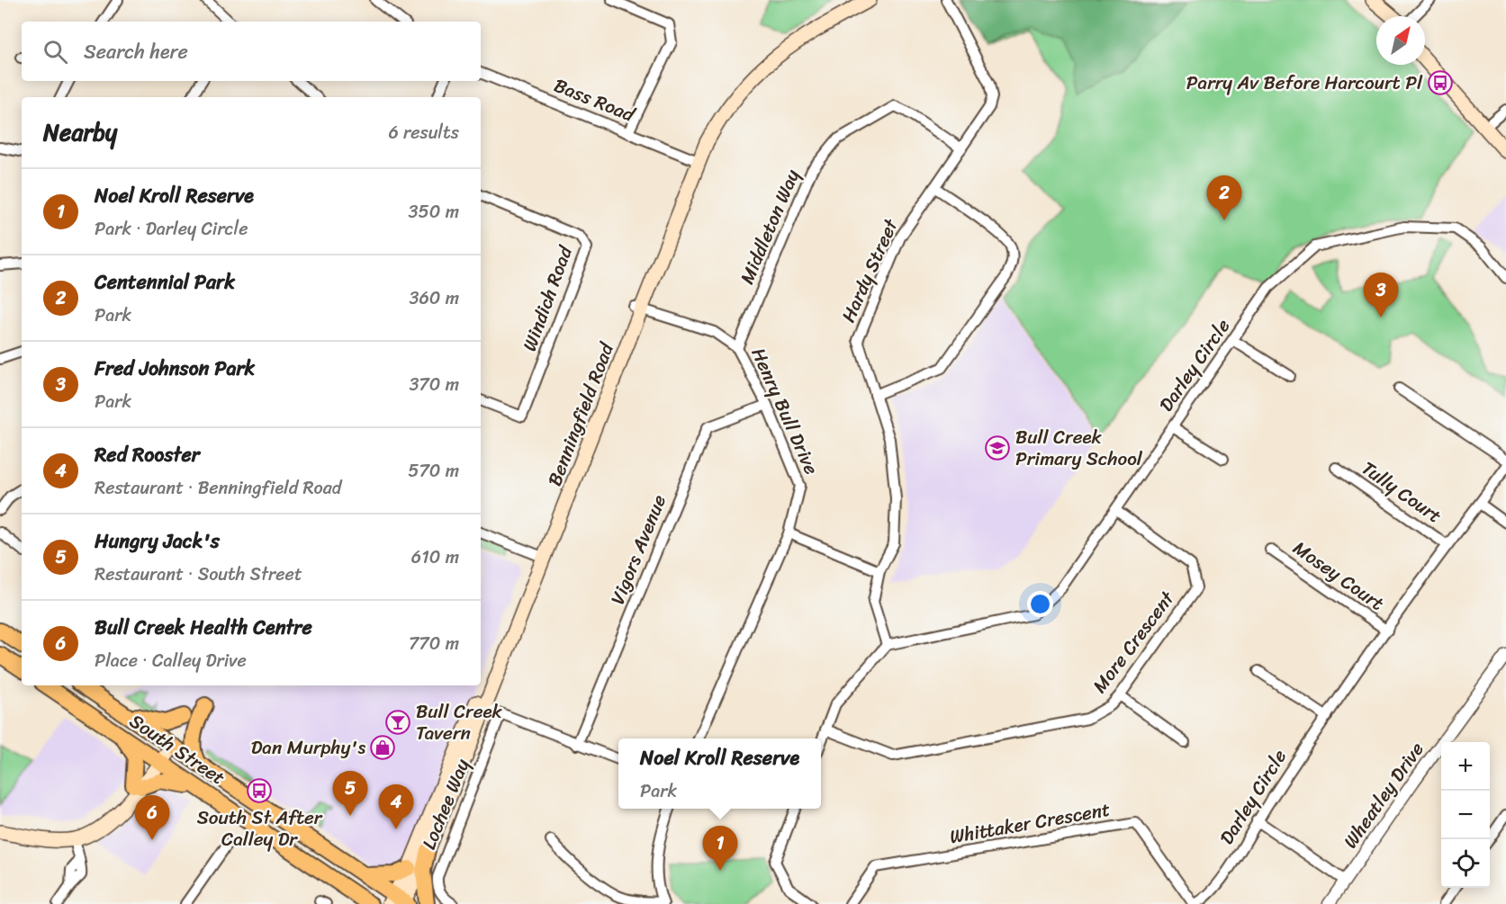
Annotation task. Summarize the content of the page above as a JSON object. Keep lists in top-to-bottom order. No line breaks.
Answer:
{"streets":{"highway":["South Street"],"main road":["Benningfield Road"],"street":["Bass Road","Middleton Way","Hardy Street","Windich Road","Darley Circle","Henry Bull Drive","Tully Court","Vigors Avenue","Mosey Court","More Crescent","Wheatley Drive","Lochee Way","Whittaker Crescent"]},"crossings":[["Bass Road","Benningfield Road"],["Middleton Way","Hardy Street"],["Middleton Way","Henry Bull Drive"],["Hardy Street","Darley Circle"],["Darley Circle","Tully Court"],["Darley Circle","Mosey Court"],["Darley Circle","More Crescent"],["Darley Circle","Whittaker Crescent"],["Henry Bull Drive","Benningfield Road"],["Henry Bull Drive","Vigors Avenue"],["Benningfield Road","South Street"]],"places":{"bus stop":["Parry Av Before Harcourt Pl","South St After Calley Dr"],"school or university":["Bull Creek Primary School"],"bar":["Bull Creek Tavern"],"shop":["Dan Murphy's"]},"north":"top right","page":{"search":"Search here","heading":["Nearby","6 results"],"list":[{"mark":"1","name":"Noel Kroll Reserve","note":"Park · Darley Circle","value":"350 m"},{"mark":"2","name":"Centennial Park","note":"Park","value":"360 m"},{"mark":"3","name":"Fred Johnson Park","note":"Park","value":"370 m"},{"mark":"4","name":"Red Rooster","note":"Restaurant · Benningfield Road","value":"570 m"},{"mark":"5","name":"Hungry Jack's","note":"Restaurant · South Street","value":"610 m"},{"mark":"6","name":"Bull Creek Health Centre","note":"Place · Calley Drive","value":"770 m"}],"pins":["2","3","5","4","6","1"],"popup":["Noel Kroll Reserve","Park"],"map_buttons":["+","−"]}}
